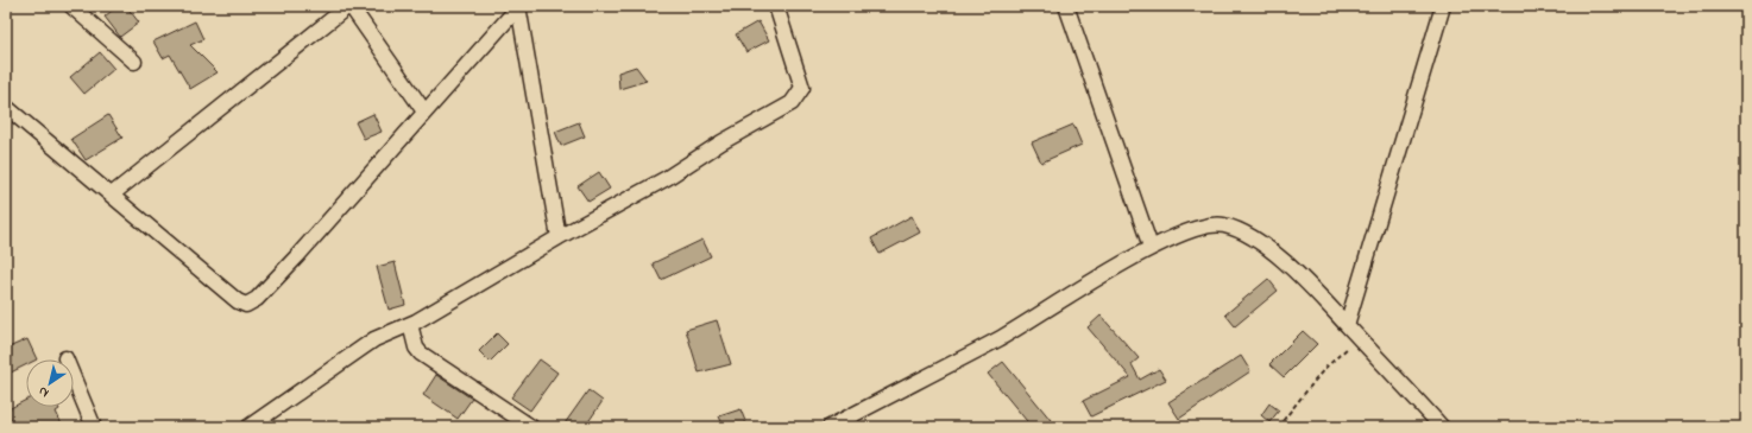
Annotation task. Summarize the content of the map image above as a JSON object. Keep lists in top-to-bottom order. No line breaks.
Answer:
{"north":"bottom left"}
